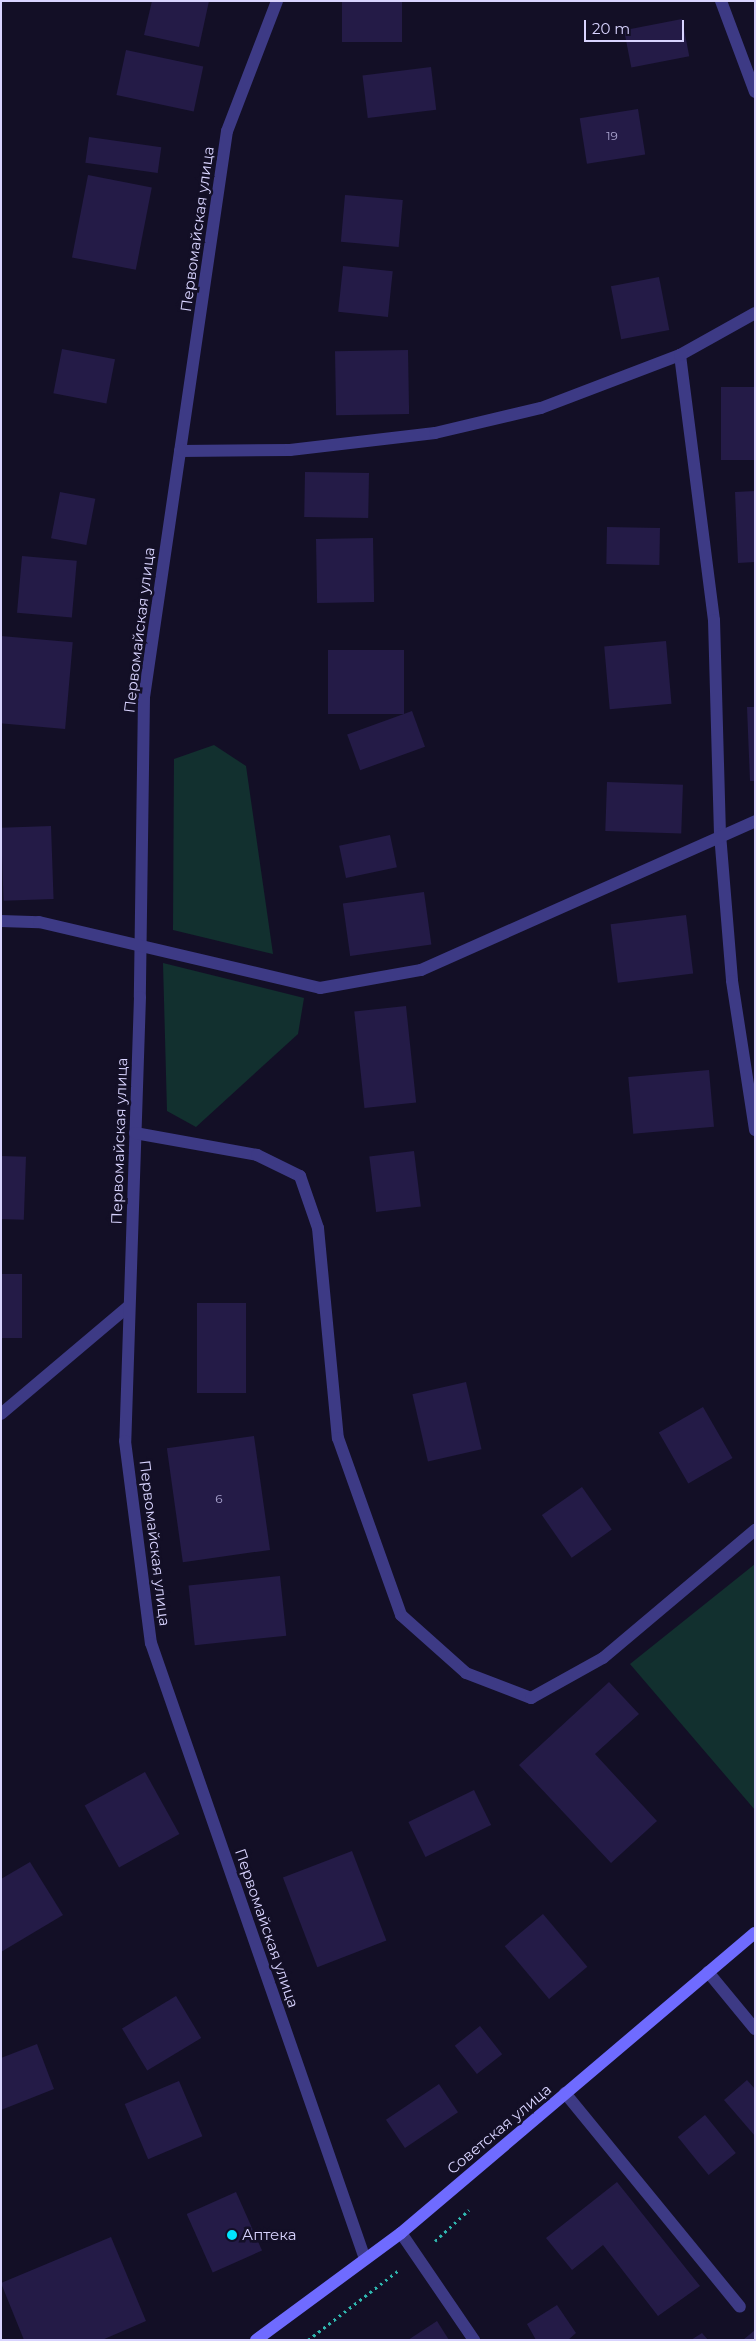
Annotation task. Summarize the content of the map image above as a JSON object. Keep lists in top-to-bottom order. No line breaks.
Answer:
{"streets":{"main road":["Советская улица"],"street":["Первомайская улица"]},"crossings":[["Первомайская улица","Советская улица"]],"places":["Аптека"],"house_numbers":["19","6"],"scale_bar":"20 m"}
